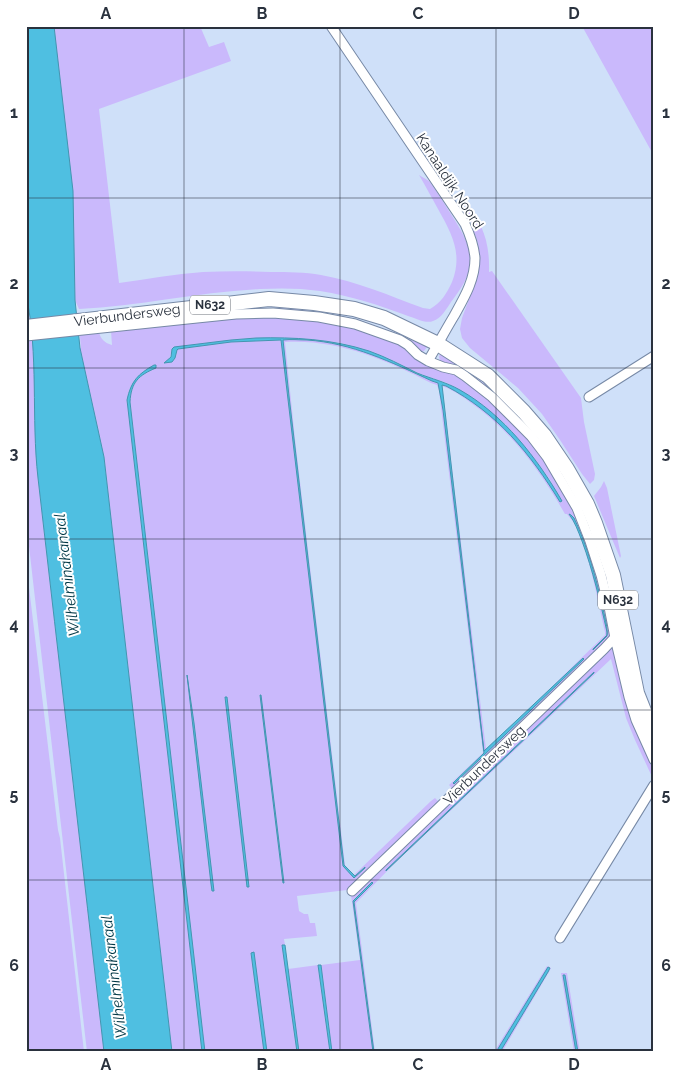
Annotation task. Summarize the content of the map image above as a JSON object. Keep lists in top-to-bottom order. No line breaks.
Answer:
{"streets":{"main road":["N632","Vierbundersweg"],"street":["Kanaaldijk Noord"]},"crossings":[["Kanaaldijk Noord","Vierbundersweg"]],"water":["Wilhelminakanaal"],"grid":{"columns":["A","B","C","D"],"rows":["1","2","3","4","5","6"]}}
